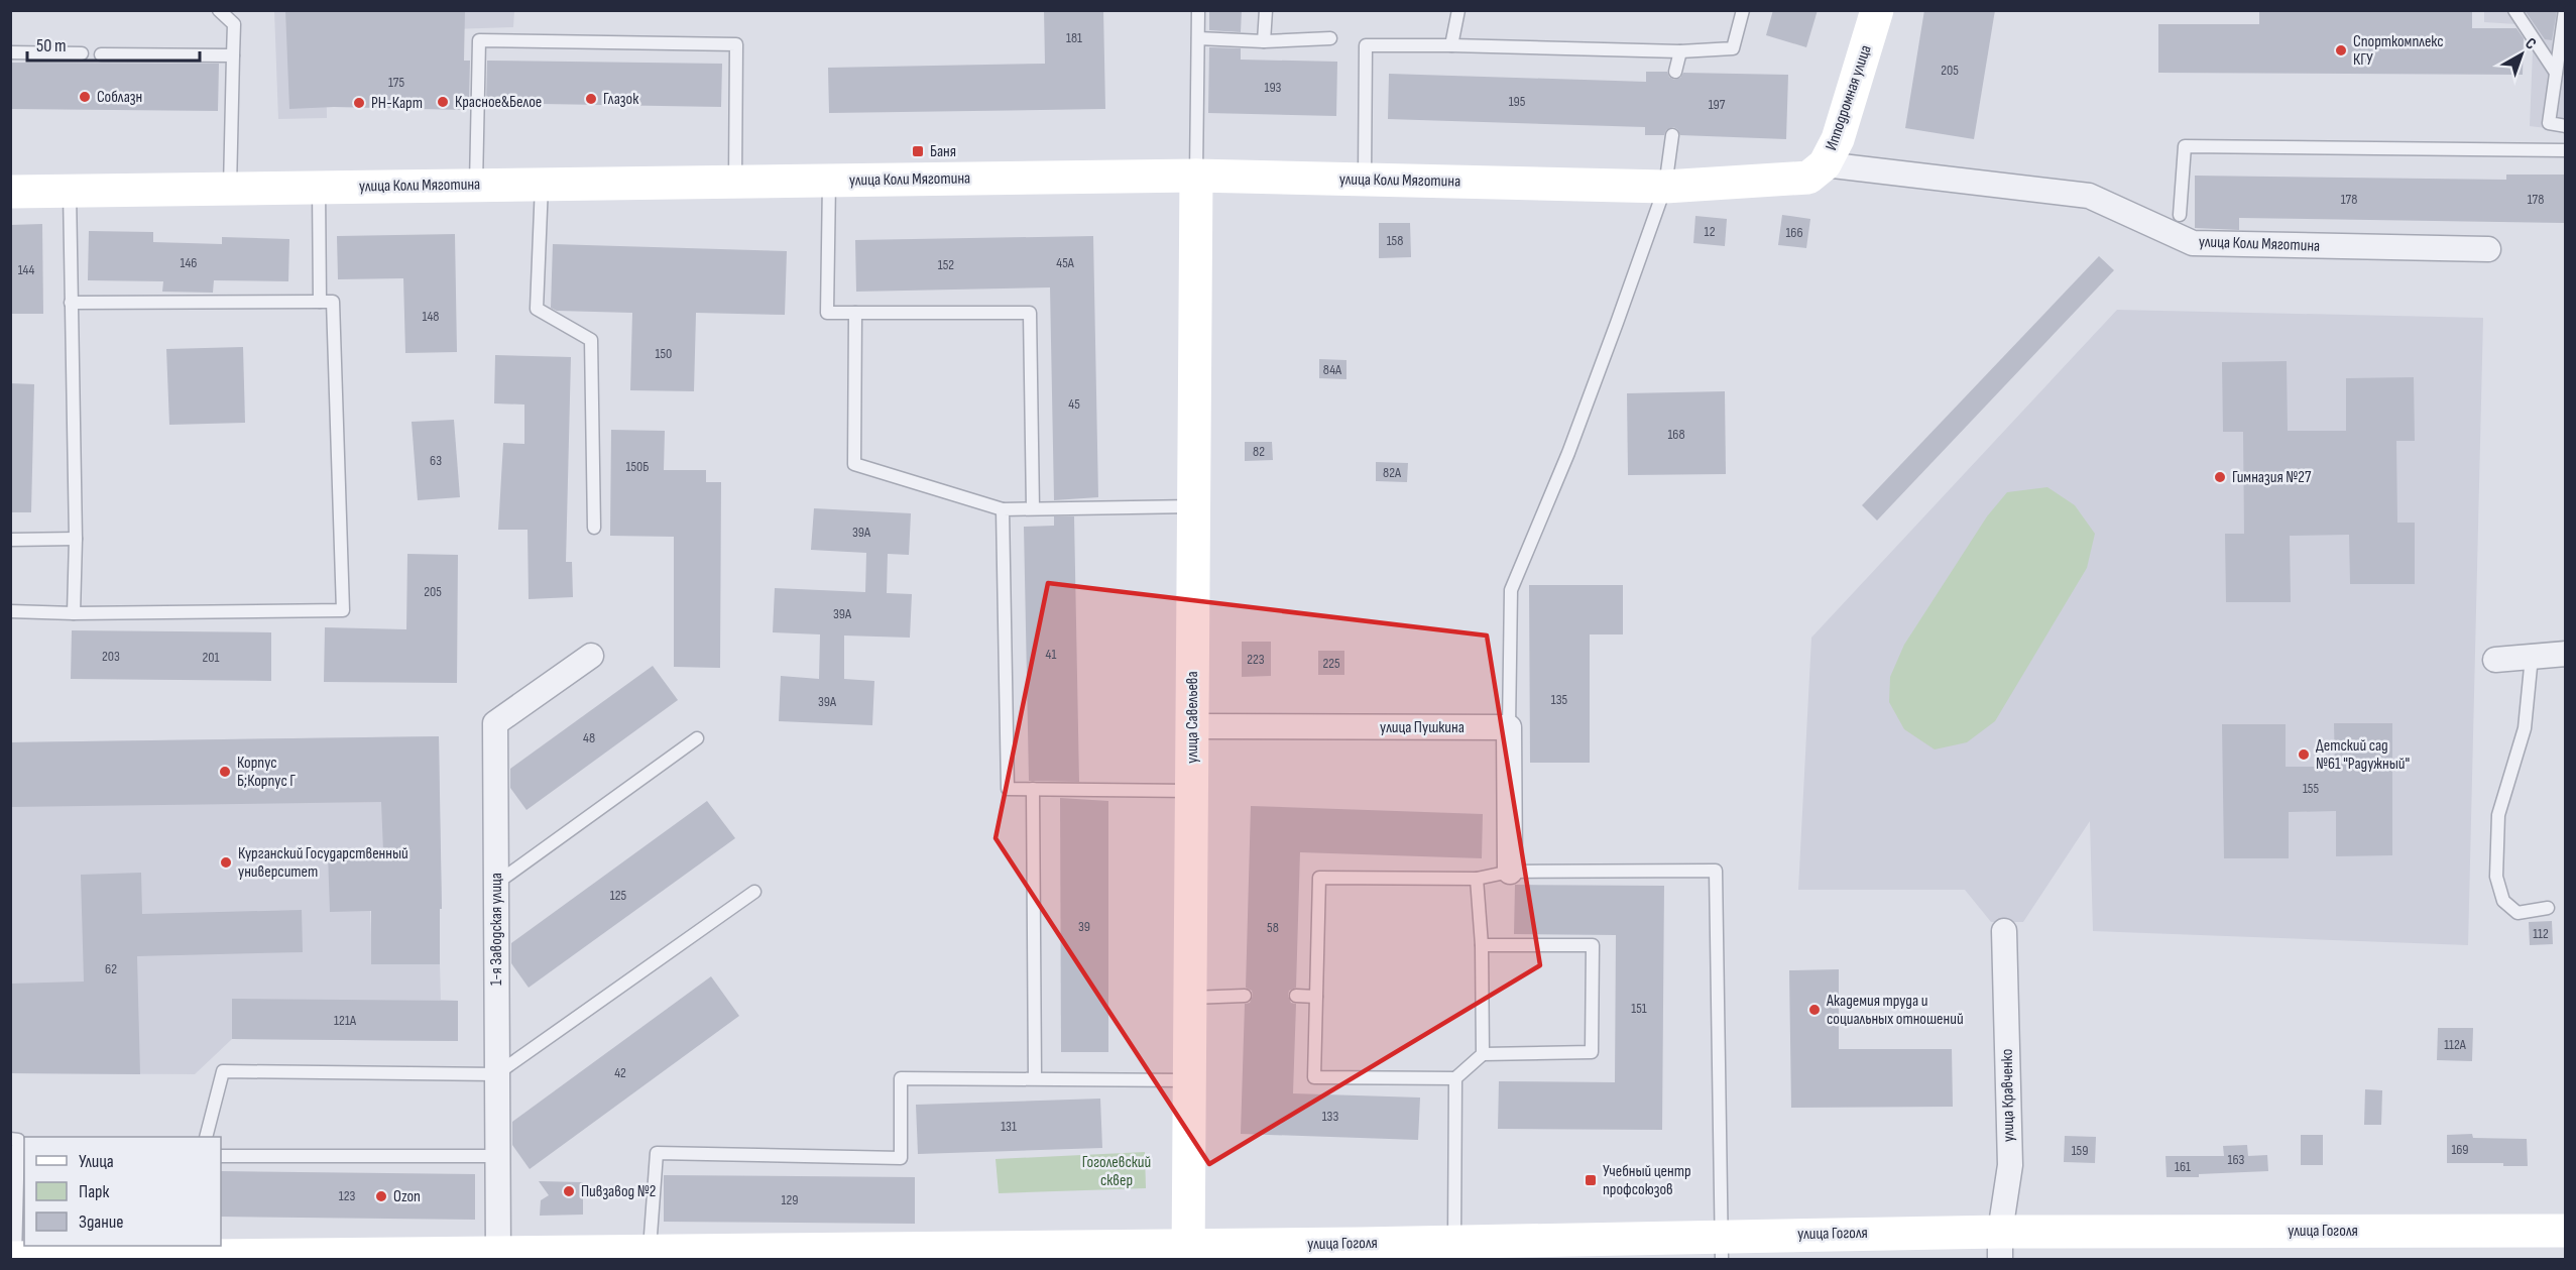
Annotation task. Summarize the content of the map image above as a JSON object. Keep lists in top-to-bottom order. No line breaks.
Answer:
{"streets":{"street":["Ипподромная улица","улица Коли Мяготина","улица Савельева","улица Пушкина","1-я Заводская улица","улица Кравченко","улица Гоголя"]},"crossings":[["Ипподромная улица","улица Коли Мяготина"],["улица Коли Мяготина","улица Савельева"],["улица Савельева","улица Пушкина"],["улица Савельева","улица Гоголя"],["1-я Заводская улица","улица Гоголя"],["улица Кравченко","улица Гоголя"]],"parks":["Гоголевский сквер"],"places":{"other":["Спорткомплекс КГУ","Соблазн","Глазок","Красное&Белое","РН-Карт","Гимназия №27","Детский сад №61 \"Радужный\"","Корпус Б;Корпус Г","Курганский Государственный университет","Академия труда и социальных отношений","Пивзавод №2","Ozon"],"transit":["Баня","Учебный центр профсоюзов"]},"house_numbers":["181","205","175","193","195","197","178","178","12","166","158","146","45А","152","144","148","150","84А","45","168","82","63","150Б","82А","39А","205","39А","41","203","201","223","225","135","39А","48","155","125","39","58","112","62","151","121А","112А","42","133","131","169","159","163","161","123","129"],"legend":["Улица","Парк","Здание"],"scale_bar":"50 m","north":"top right"}
